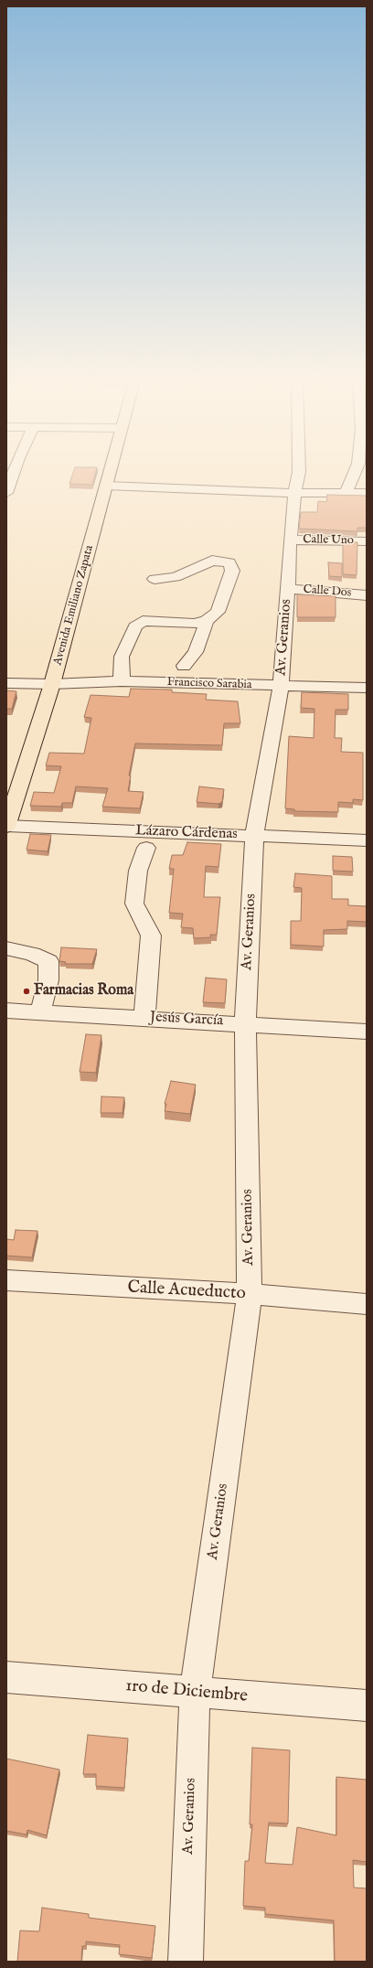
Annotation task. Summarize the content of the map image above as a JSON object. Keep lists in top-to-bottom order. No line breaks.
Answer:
{"streets":{"main road":["Avenida Emiliano Zapata"],"street":["Calle Uno","Calle Dos","Av. Geranios","Francisco Sarabia","Lázaro Cárdenas","Jesús García","Calle Acueducto","1ro de Diciembre"]},"crossings":[["Calle Uno","Av. Geranios"],["Calle Dos","Av. Geranios"],["Avenida Emiliano Zapata","Francisco Sarabia"],["Avenida Emiliano Zapata","Lázaro Cárdenas"],["Av. Geranios","Francisco Sarabia"],["Av. Geranios","Lázaro Cárdenas"],["Av. Geranios","Jesús García"],["Av. Geranios","Calle Acueducto"],["Av. Geranios","1ro de Diciembre"]],"places":["Farmacias Roma"]}
